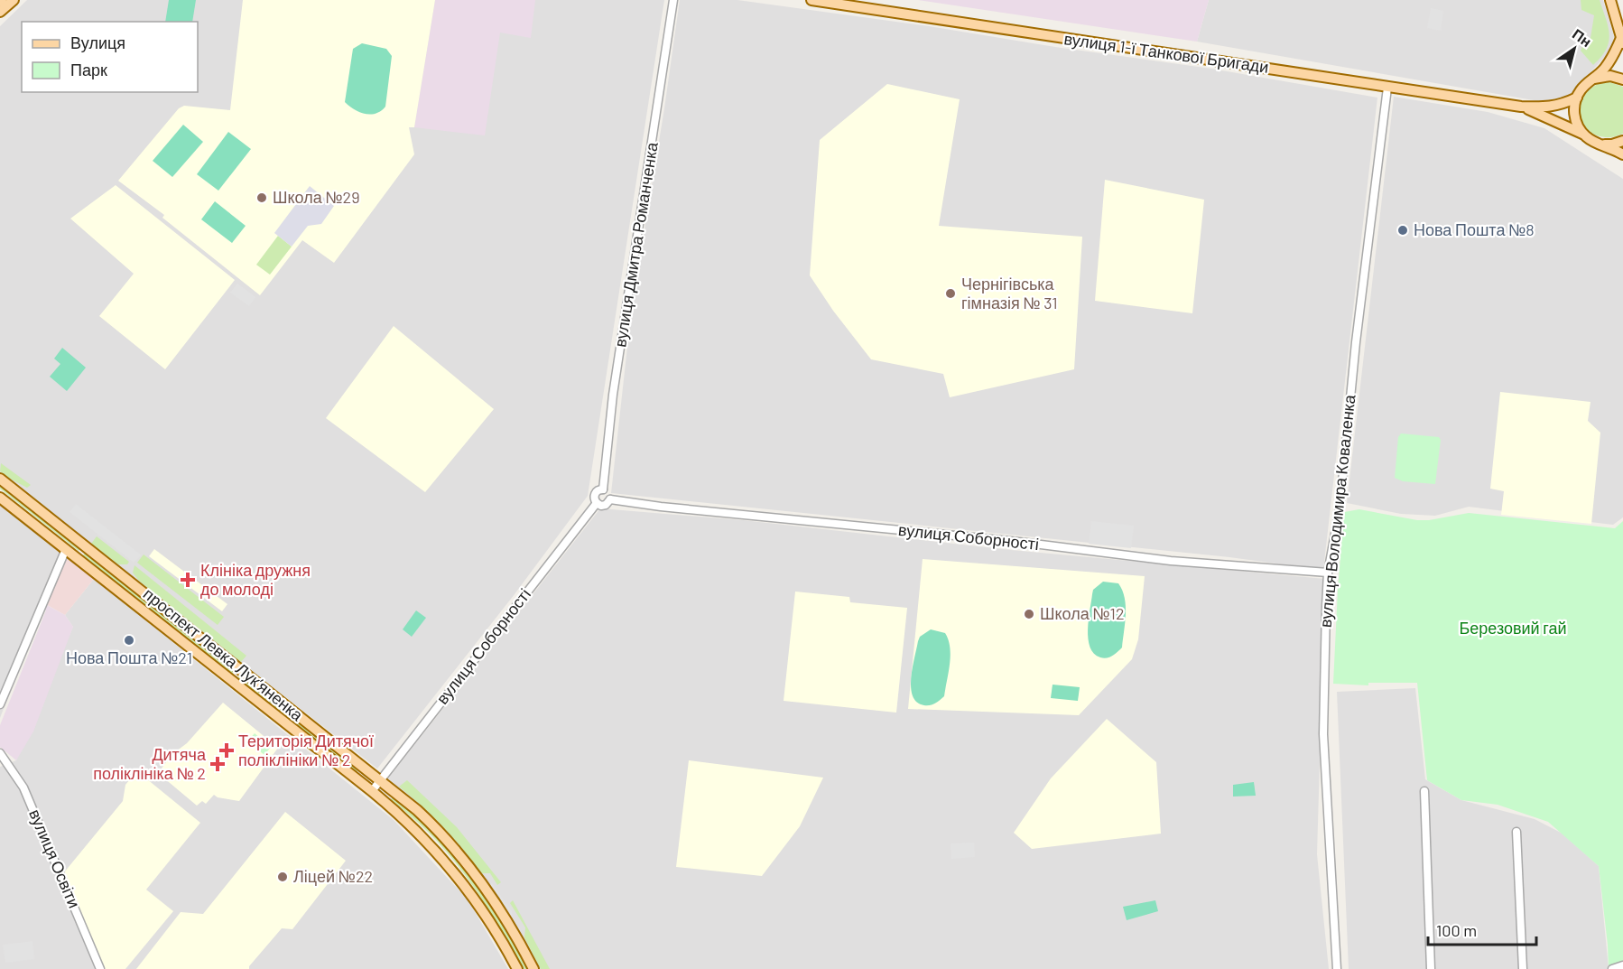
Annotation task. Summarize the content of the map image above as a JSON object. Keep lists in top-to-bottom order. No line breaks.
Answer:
{"streets":{"main road":["вулиця 1-ї Танкової Бригади","проспект Левка Лукʼяненка"],"street":["вулиця Дмитра Романченка","вулиця Володимира Коваленка","вулиця Соборності","вулиця Освіти"]},"crossings":[["вулиця 1-ї Танкової Бригади","вулиця Володимира Коваленка"],["вулиця Дмитра Романченка","вулиця Соборності"],["вулиця Володимира Коваленка","вулиця Соборності"],["вулиця Соборності","проспект Левка Лукʼяненка"]],"parks":["Березовий гай"],"places":{"other":["Школа №29","Нова Пошта №8","Чернігівська гімназія № 31","Школа №12","Нова Пошта №21","Ліцей №22"],"health":["Клініка дружня до молоді","Територія Дитячої поліклініки № 2","Дитяча поліклініка № 2"]},"legend":["Вулиця","Парк"],"scale_bar":"100 m","north":"top right"}
